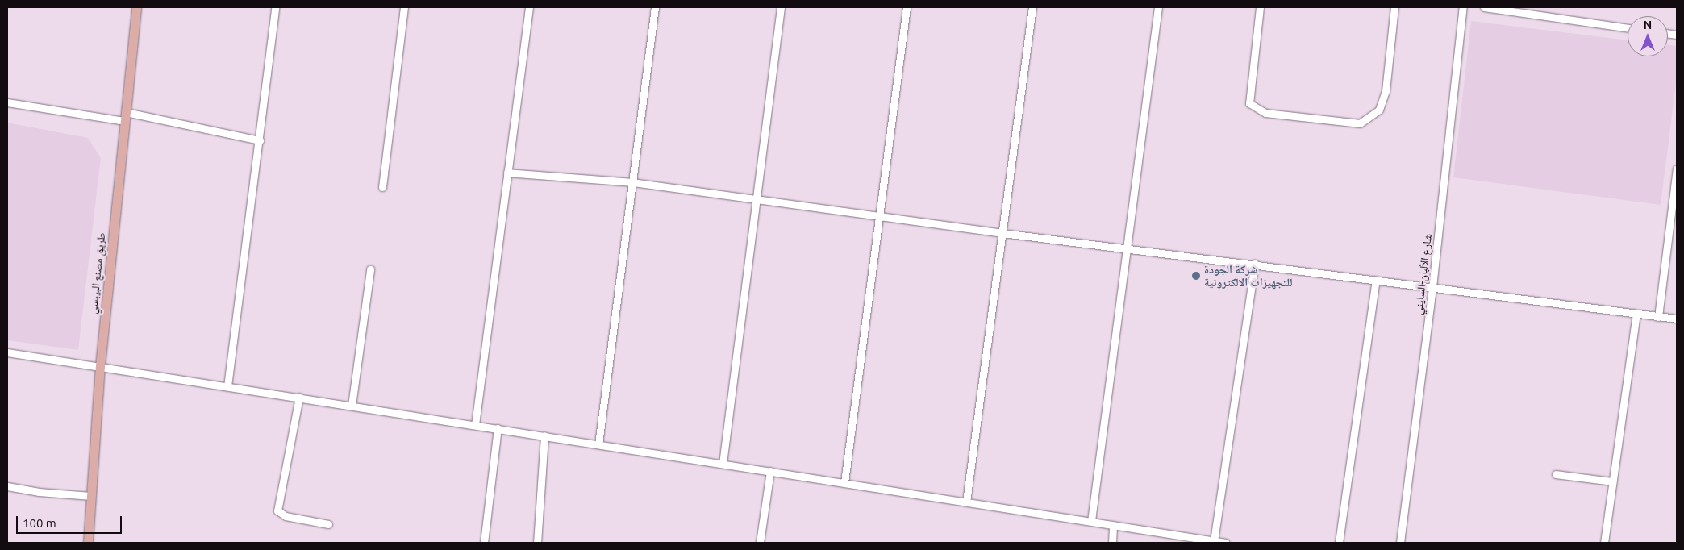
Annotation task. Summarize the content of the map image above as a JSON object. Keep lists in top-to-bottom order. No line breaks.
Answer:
{"streets":{"main road":["طريق مصنع البيبسي"],"street":["شارع الألبان-السليني"]},"places":["شركة الجودة للتجهيزات الالكترونية"],"scale_bar":"100 m","north":"top"}
